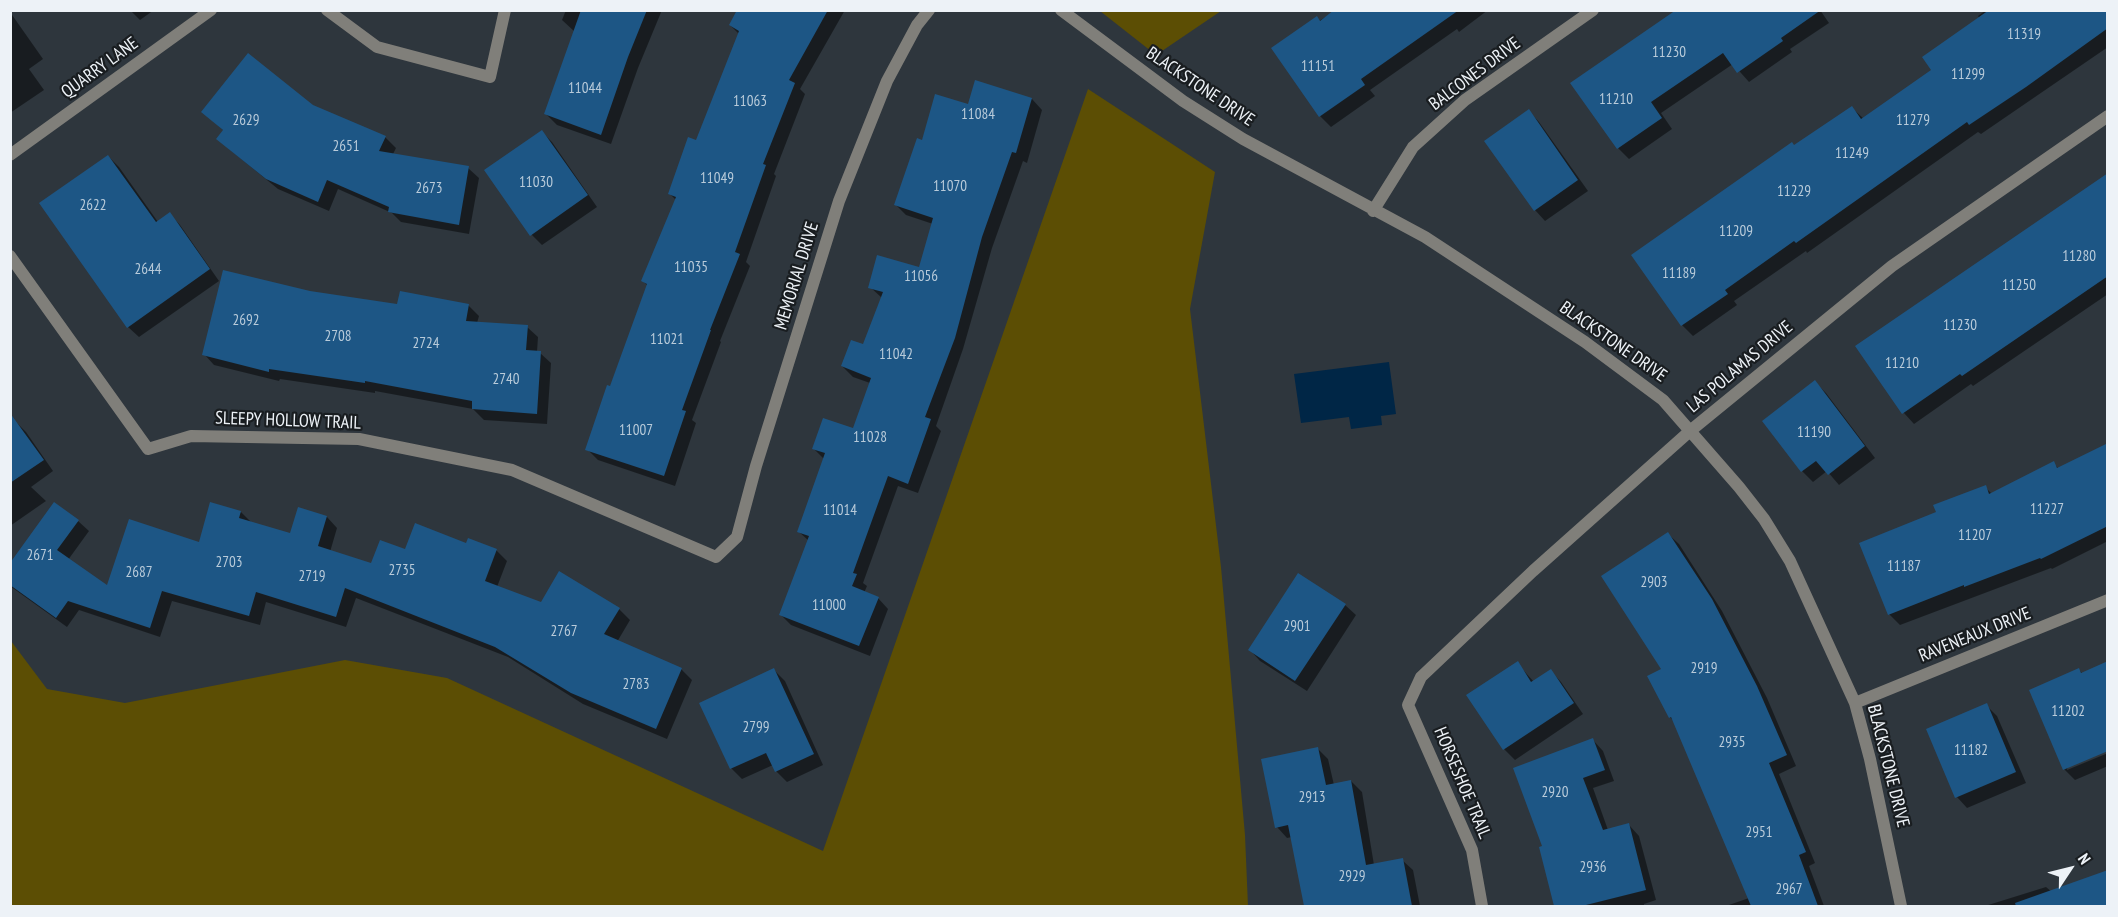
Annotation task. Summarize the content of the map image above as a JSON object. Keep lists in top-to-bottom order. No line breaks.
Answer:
{"streets":{"street":["QUARRY LANE","BALCONES DRIVE","BLACKSTONE DRIVE","MEMORIAL DRIVE","LAS POLAMAS DRIVE","SLEEPY HOLLOW TRAIL","RAVENEAUX DRIVE","HORSESHOE TRAIL"]},"crossings":[["BALCONES DRIVE","BLACKSTONE DRIVE"],["BLACKSTONE DRIVE","LAS POLAMAS DRIVE"],["BLACKSTONE DRIVE","RAVENEAUX DRIVE"],["MEMORIAL DRIVE","SLEEPY HOLLOW TRAIL"],["LAS POLAMAS DRIVE","HORSESHOE TRAIL"]],"house_numbers":["11319","11230","11151","11299","11044","11210","11063","11084","2629","11279","2651","11249","11049","11030","11070","2673","11229","2622","11209","11280","11035","2644","11189","11056","11250","2692","11230","2708","11021","2724","11042","11210","2740","11007","11190","11028","11227","11014","11207","2671","2703","11187","2735","2687","2719","2903","11000","2901","2767","2919","2783","11202","2799","2935","11182","2920","2913","2951","2936","2929","2967"],"north":"top right"}
